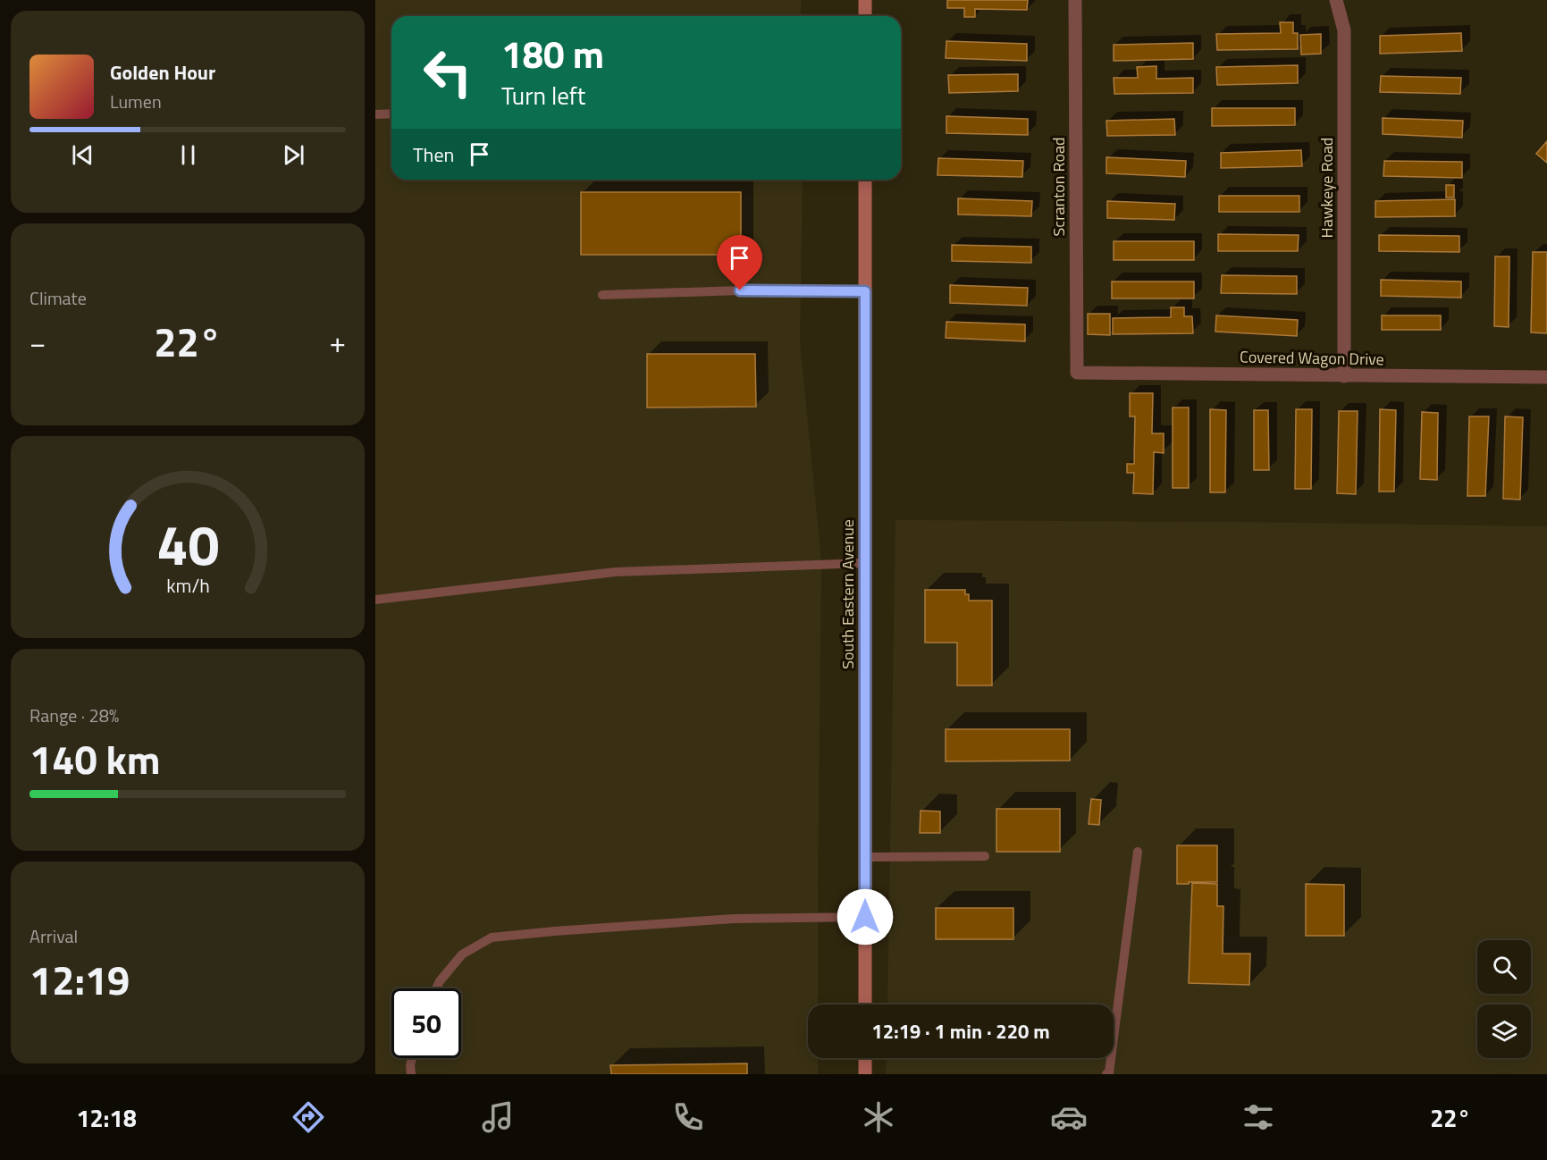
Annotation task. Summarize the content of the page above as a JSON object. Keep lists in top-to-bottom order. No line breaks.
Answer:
{"streets":{"main road":["South Eastern Avenue"],"street":["Scranton Road","Hawkeye Road","Covered Wagon Drive"]},"crossings":[["Scranton Road","Covered Wagon Drive"],["Hawkeye Road","Covered Wagon Drive"]],"page":{"turn":["180 m","Turn left"],"song":["Golden Hour","Lumen"],"then":"Then","tile":["Climate",["Range · 28%","140 km"],["Arrival","12:19"]],"heat":["−","22°","+"],"limit":"50","trip":"12:19 · 1 min · 220 m","tabs":["12:18","22°"],"gauge":["40","km/h"]}}
